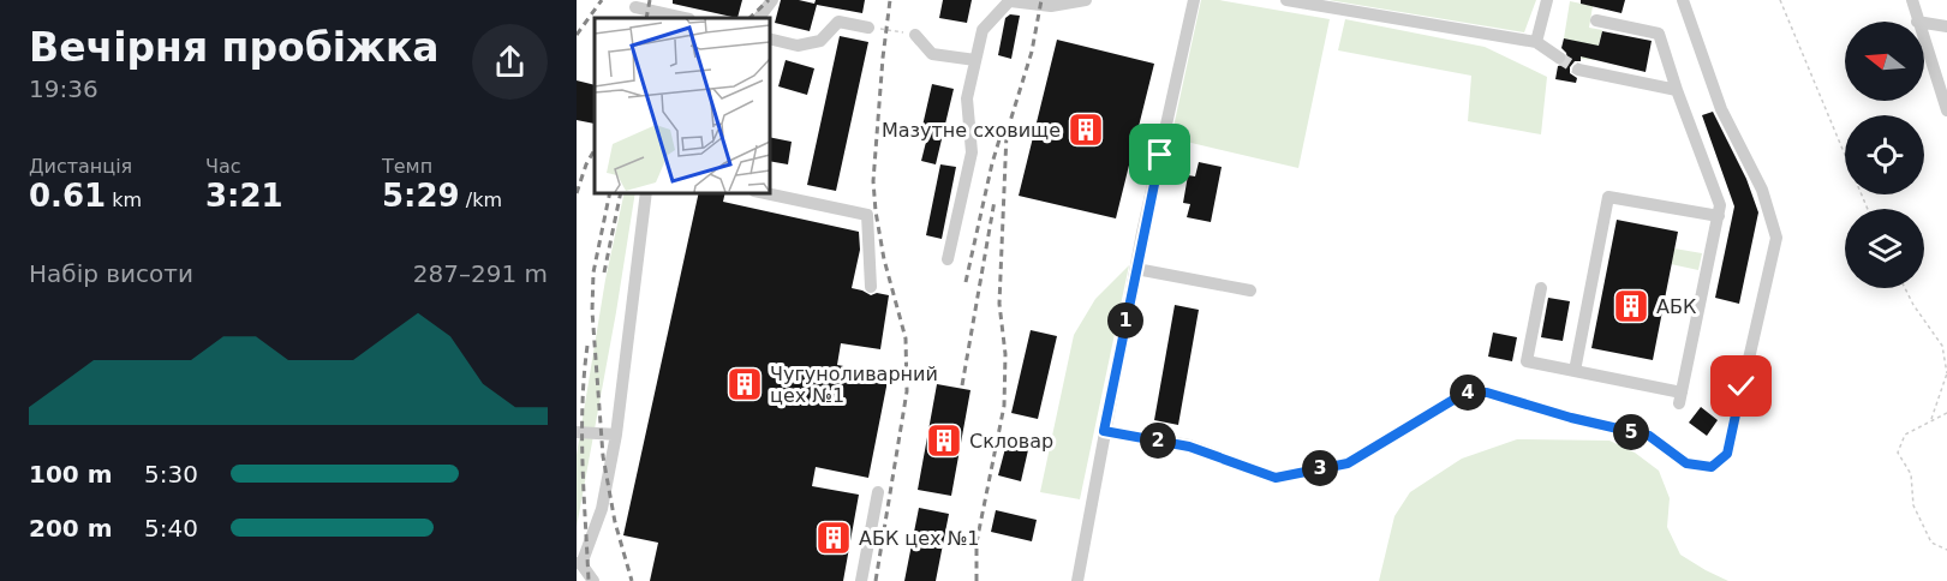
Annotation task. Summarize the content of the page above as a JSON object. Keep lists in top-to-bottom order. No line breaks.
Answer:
{"places":{"building":["Мазутне сховище","АБК","Чугуноливарний цех №1","Скловар","АБК цех №1"]},"north":"left","page":{"heading":["Вечірня пробіжка","19:36"],"stats":[["Дистанція","0.61 km"],["Час","3:21"],["Темп","5:29 /km"]],"chart":["Набір висоти","287–291 m"],"pins":["1","4","5","2","3"],"list":[{"name":"100 m","note":"5:30"},{"name":"200 m","note":"5:40"}]}}
